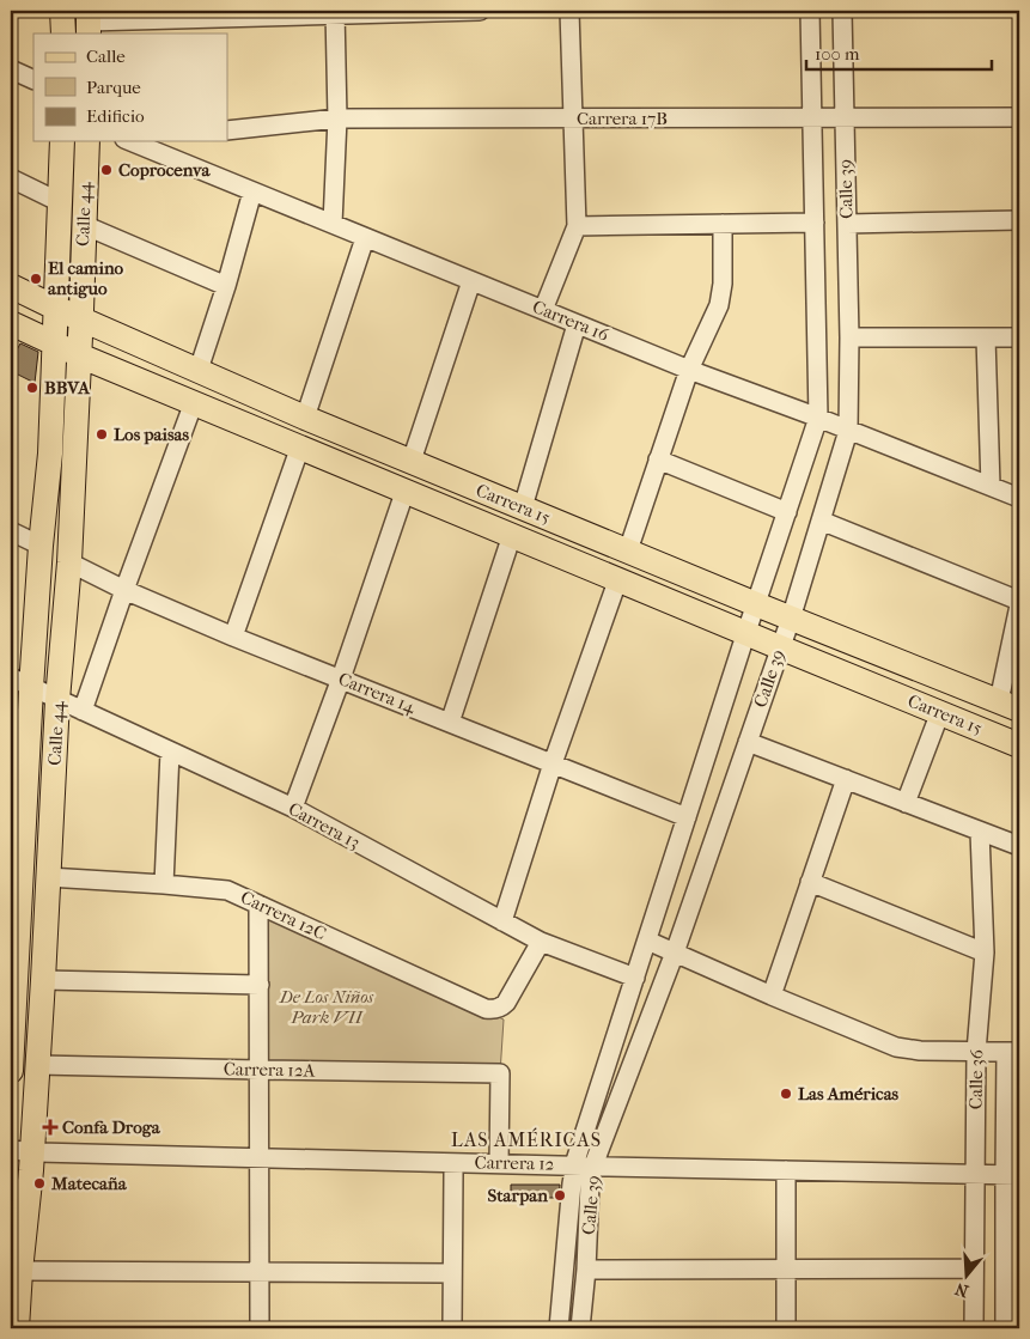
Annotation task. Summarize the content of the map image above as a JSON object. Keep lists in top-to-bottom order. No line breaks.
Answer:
{"streets":{"main road":["Calle 44","Carrera 15"],"street":["Carrera 17B","Calle 39","Carrera 16","Carrera 14","Carrera 13","Carrera 12C","Carrera 12A","Calle 36","Carrera 12"]},"crossings":[["Carrera 17B","Calle 39"],["Calle 39","Carrera 16"],["Calle 39","Carrera 15"],["Calle 39","Carrera 14"],["Calle 39","Carrera 13"],["Calle 39","Carrera 12"],["Calle 44","Carrera 15"],["Calle 44","Carrera 14"],["Calle 44","Carrera 13"],["Calle 44","Carrera 12C"],["Calle 44","Carrera 12A"],["Calle 44","Carrera 12"],["Carrera 13","Carrera 12C"],["Carrera 12A","Carrera 12"],["Calle 36","Carrera 12"]],"districts":["LAS AMÉRICAS"],"parks":["De Los Niños Park VII"],"places":{"other":["Coprocenva","El camino antiguo","BBVA","Los paisas","Las Américas","Matecaña","Starpan"],"health":["Confa Droga"]},"legend":["Calle","Parque","Edificio"],"scale_bar":"100 m","north":"bottom"}
